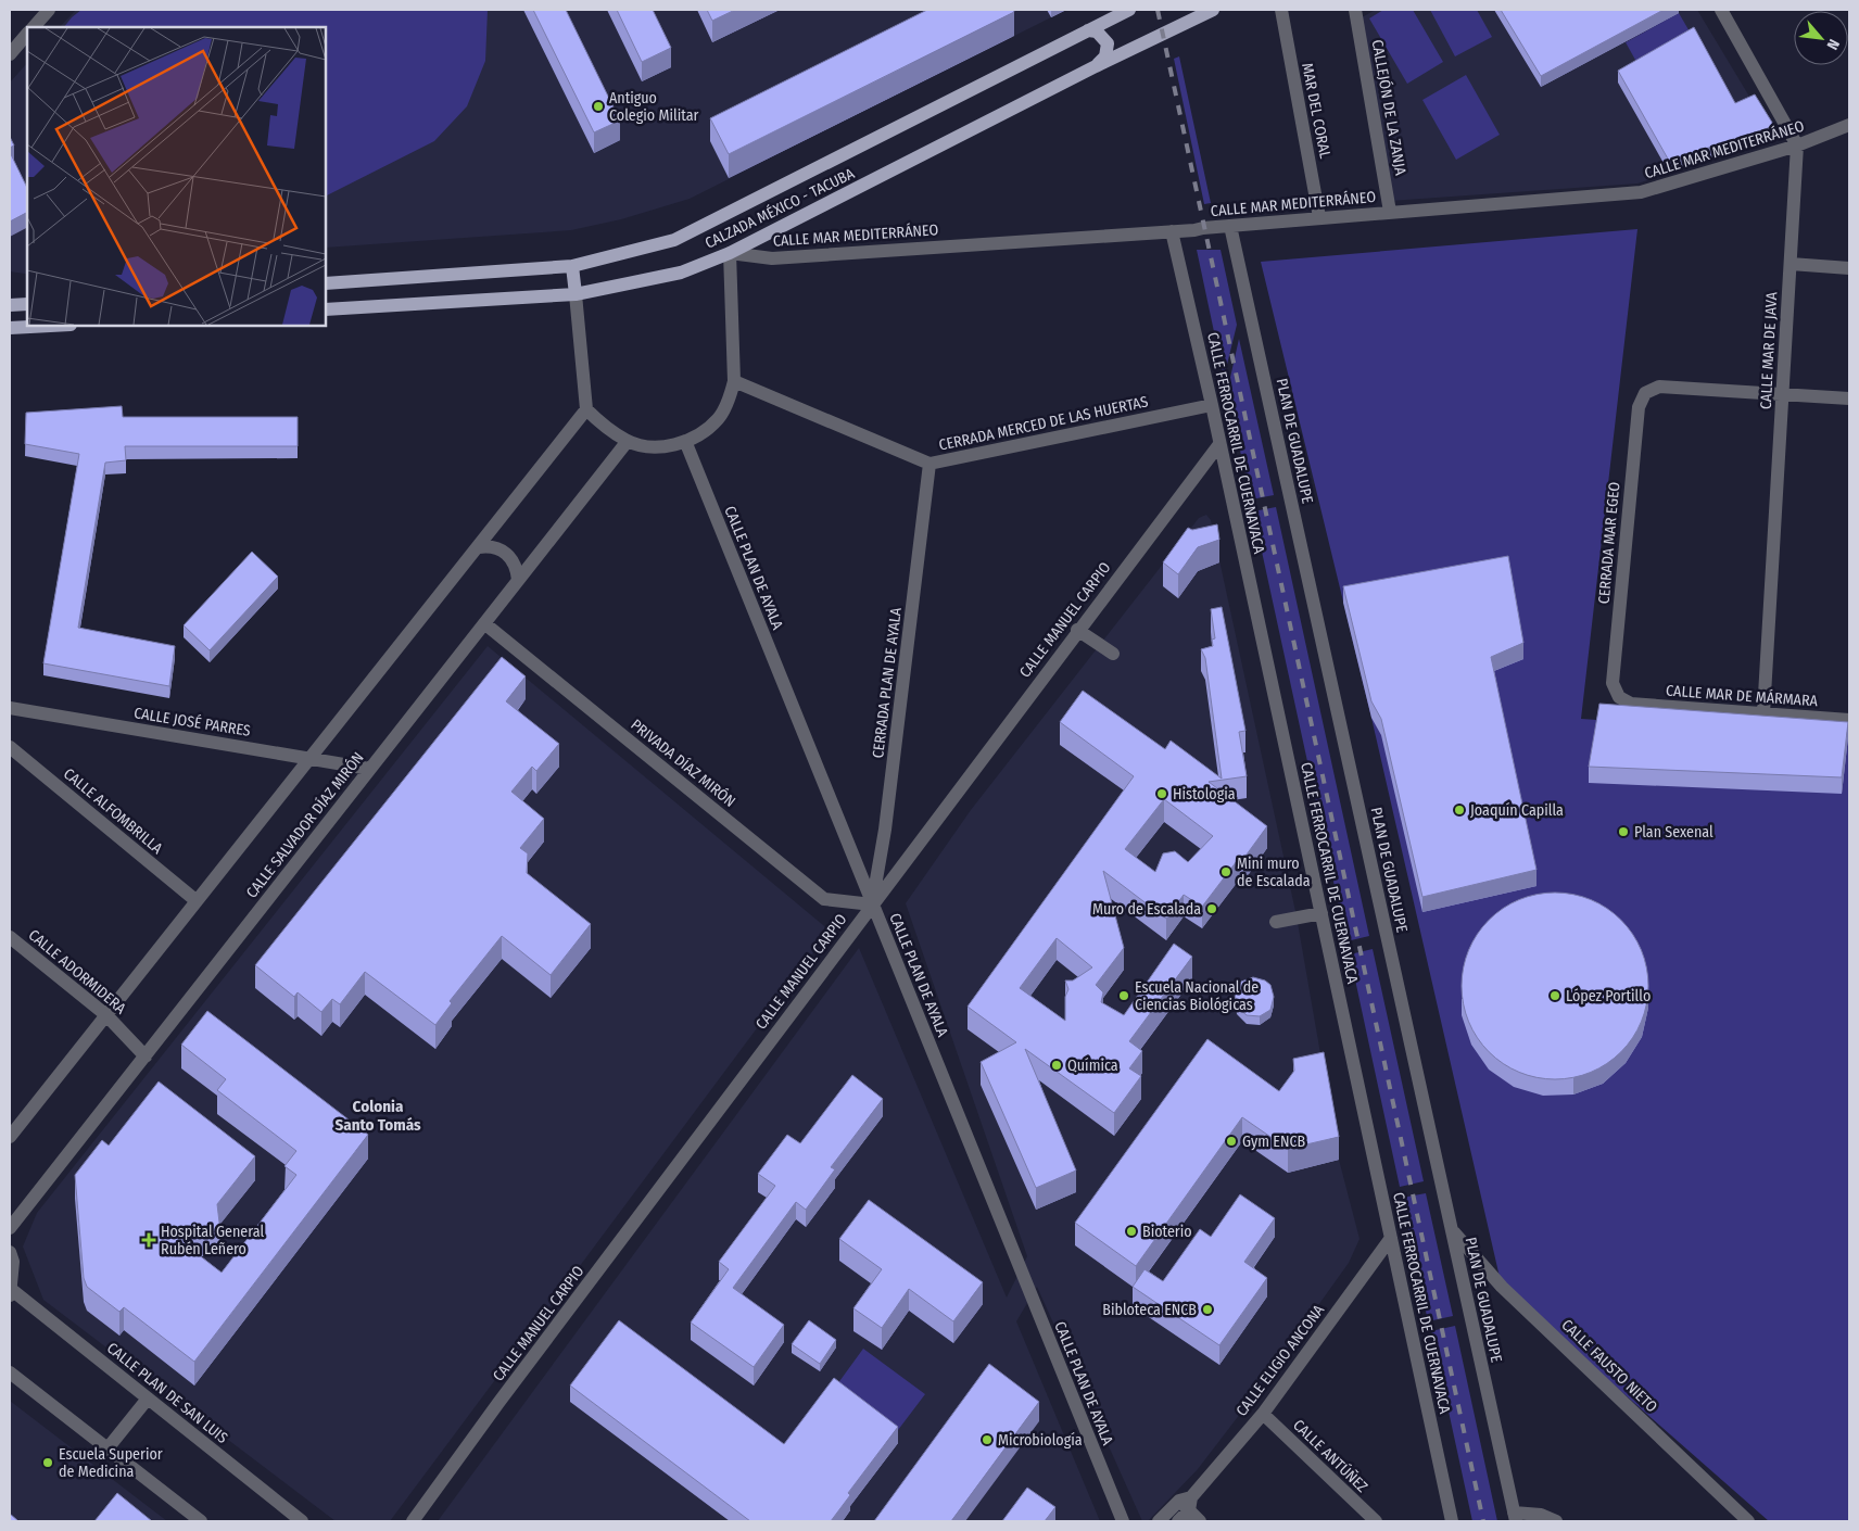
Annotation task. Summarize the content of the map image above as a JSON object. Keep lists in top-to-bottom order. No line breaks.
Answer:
{"streets":{"main road":["CALZADA MÉXICO - TACUBA"],"street":["CALLEJÓN DE LA ZANJA","MAR DEL CORAL","CALLE MAR MEDITERRÁNEO","CALLE MAR DE JAVA","CERRADA MERCED DE LAS HUERTAS","PLAN DE GUADALUPE","CALLE FERROCARRIL DE CUERNAVACA","CERRADA MAR EGEO","CALLE PLAN DE AYALA","CALLE MANUEL CARPIO","CERRADA PLAN DE AYALA","CALLE MAR DE MÁRMARA","CALLE JOSÉ PARRES","PRIVADA DÍAZ MIRÓN","CALLE ALFOMBRILLA","CALLE SALVADOR DÍAZ MIRÓN","CALLE ADORMIDERA","CALLE ELIGIO ANCONA","CALLE FAUSTO NIETO","CALLE PLAN DE SAN LUIS","CALLE ANTÚÑEZ"]},"crossings":[["CALLEJÓN DE LA ZANJA","CALLE MAR MEDITERRÁNEO"],["MAR DEL CORAL","CALLE MAR MEDITERRÁNEO"],["CALLE MAR MEDITERRÁNEO","CALZADA MÉXICO - TACUBA"],["CALLE MAR MEDITERRÁNEO","CALLE MAR DE JAVA"],["CALLE MAR MEDITERRÁNEO","PLAN DE GUADALUPE"],["CALLE MAR MEDITERRÁNEO","CALLE FERROCARRIL DE CUERNAVACA"],["CALLE MAR DE JAVA","CERRADA MAR EGEO"],["CALLE MAR DE JAVA","CALLE MAR DE MÁRMARA"],["CERRADA MERCED DE LAS HUERTAS","CALLE FERROCARRIL DE CUERNAVACA"],["CERRADA MERCED DE LAS HUERTAS","CERRADA PLAN DE AYALA"],["PLAN DE GUADALUPE","CALLE FAUSTO NIETO"],["CALLE FERROCARRIL DE CUERNAVACA","CALLE MANUEL CARPIO"],["CALLE FERROCARRIL DE CUERNAVACA","CALLE ELIGIO ANCONA"],["CERRADA MAR EGEO","CALLE MAR DE MÁRMARA"],["CALLE PLAN DE AYALA","CALLE MANUEL CARPIO"],["CALLE PLAN DE AYALA","CERRADA PLAN DE AYALA"],["CALLE PLAN DE AYALA","PRIVADA DÍAZ MIRÓN"],["CALLE MANUEL CARPIO","CERRADA PLAN DE AYALA"],["CALLE MANUEL CARPIO","PRIVADA DÍAZ MIRÓN"],["CERRADA PLAN DE AYALA","PRIVADA DÍAZ MIRÓN"],["CALLE JOSÉ PARRES","CALLE SALVADOR DÍAZ MIRÓN"],["PRIVADA DÍAZ MIRÓN","CALLE SALVADOR DÍAZ MIRÓN"],["CALLE SALVADOR DÍAZ MIRÓN","CALLE ADORMIDERA"],["CALLE ELIGIO ANCONA","CALLE ANTÚÑEZ"]],"districts":["Colonia Santo Tomás"],"places":{"other":["Antiguo Colegio Militar","Histologia","Joaquín Capilla","Plan Sexenal","Mini muro de Escalada","Muro de Escalada","Escuela Nacional de Ciencias Biológicas","López Portillo","Química","Gym ENCB","Bioterio","Bibloteca ENCB","Microbiología","Escuela Superior de Medicina"],"health":["Hospital General Rubén Leñero"]},"north":"bottom right"}
